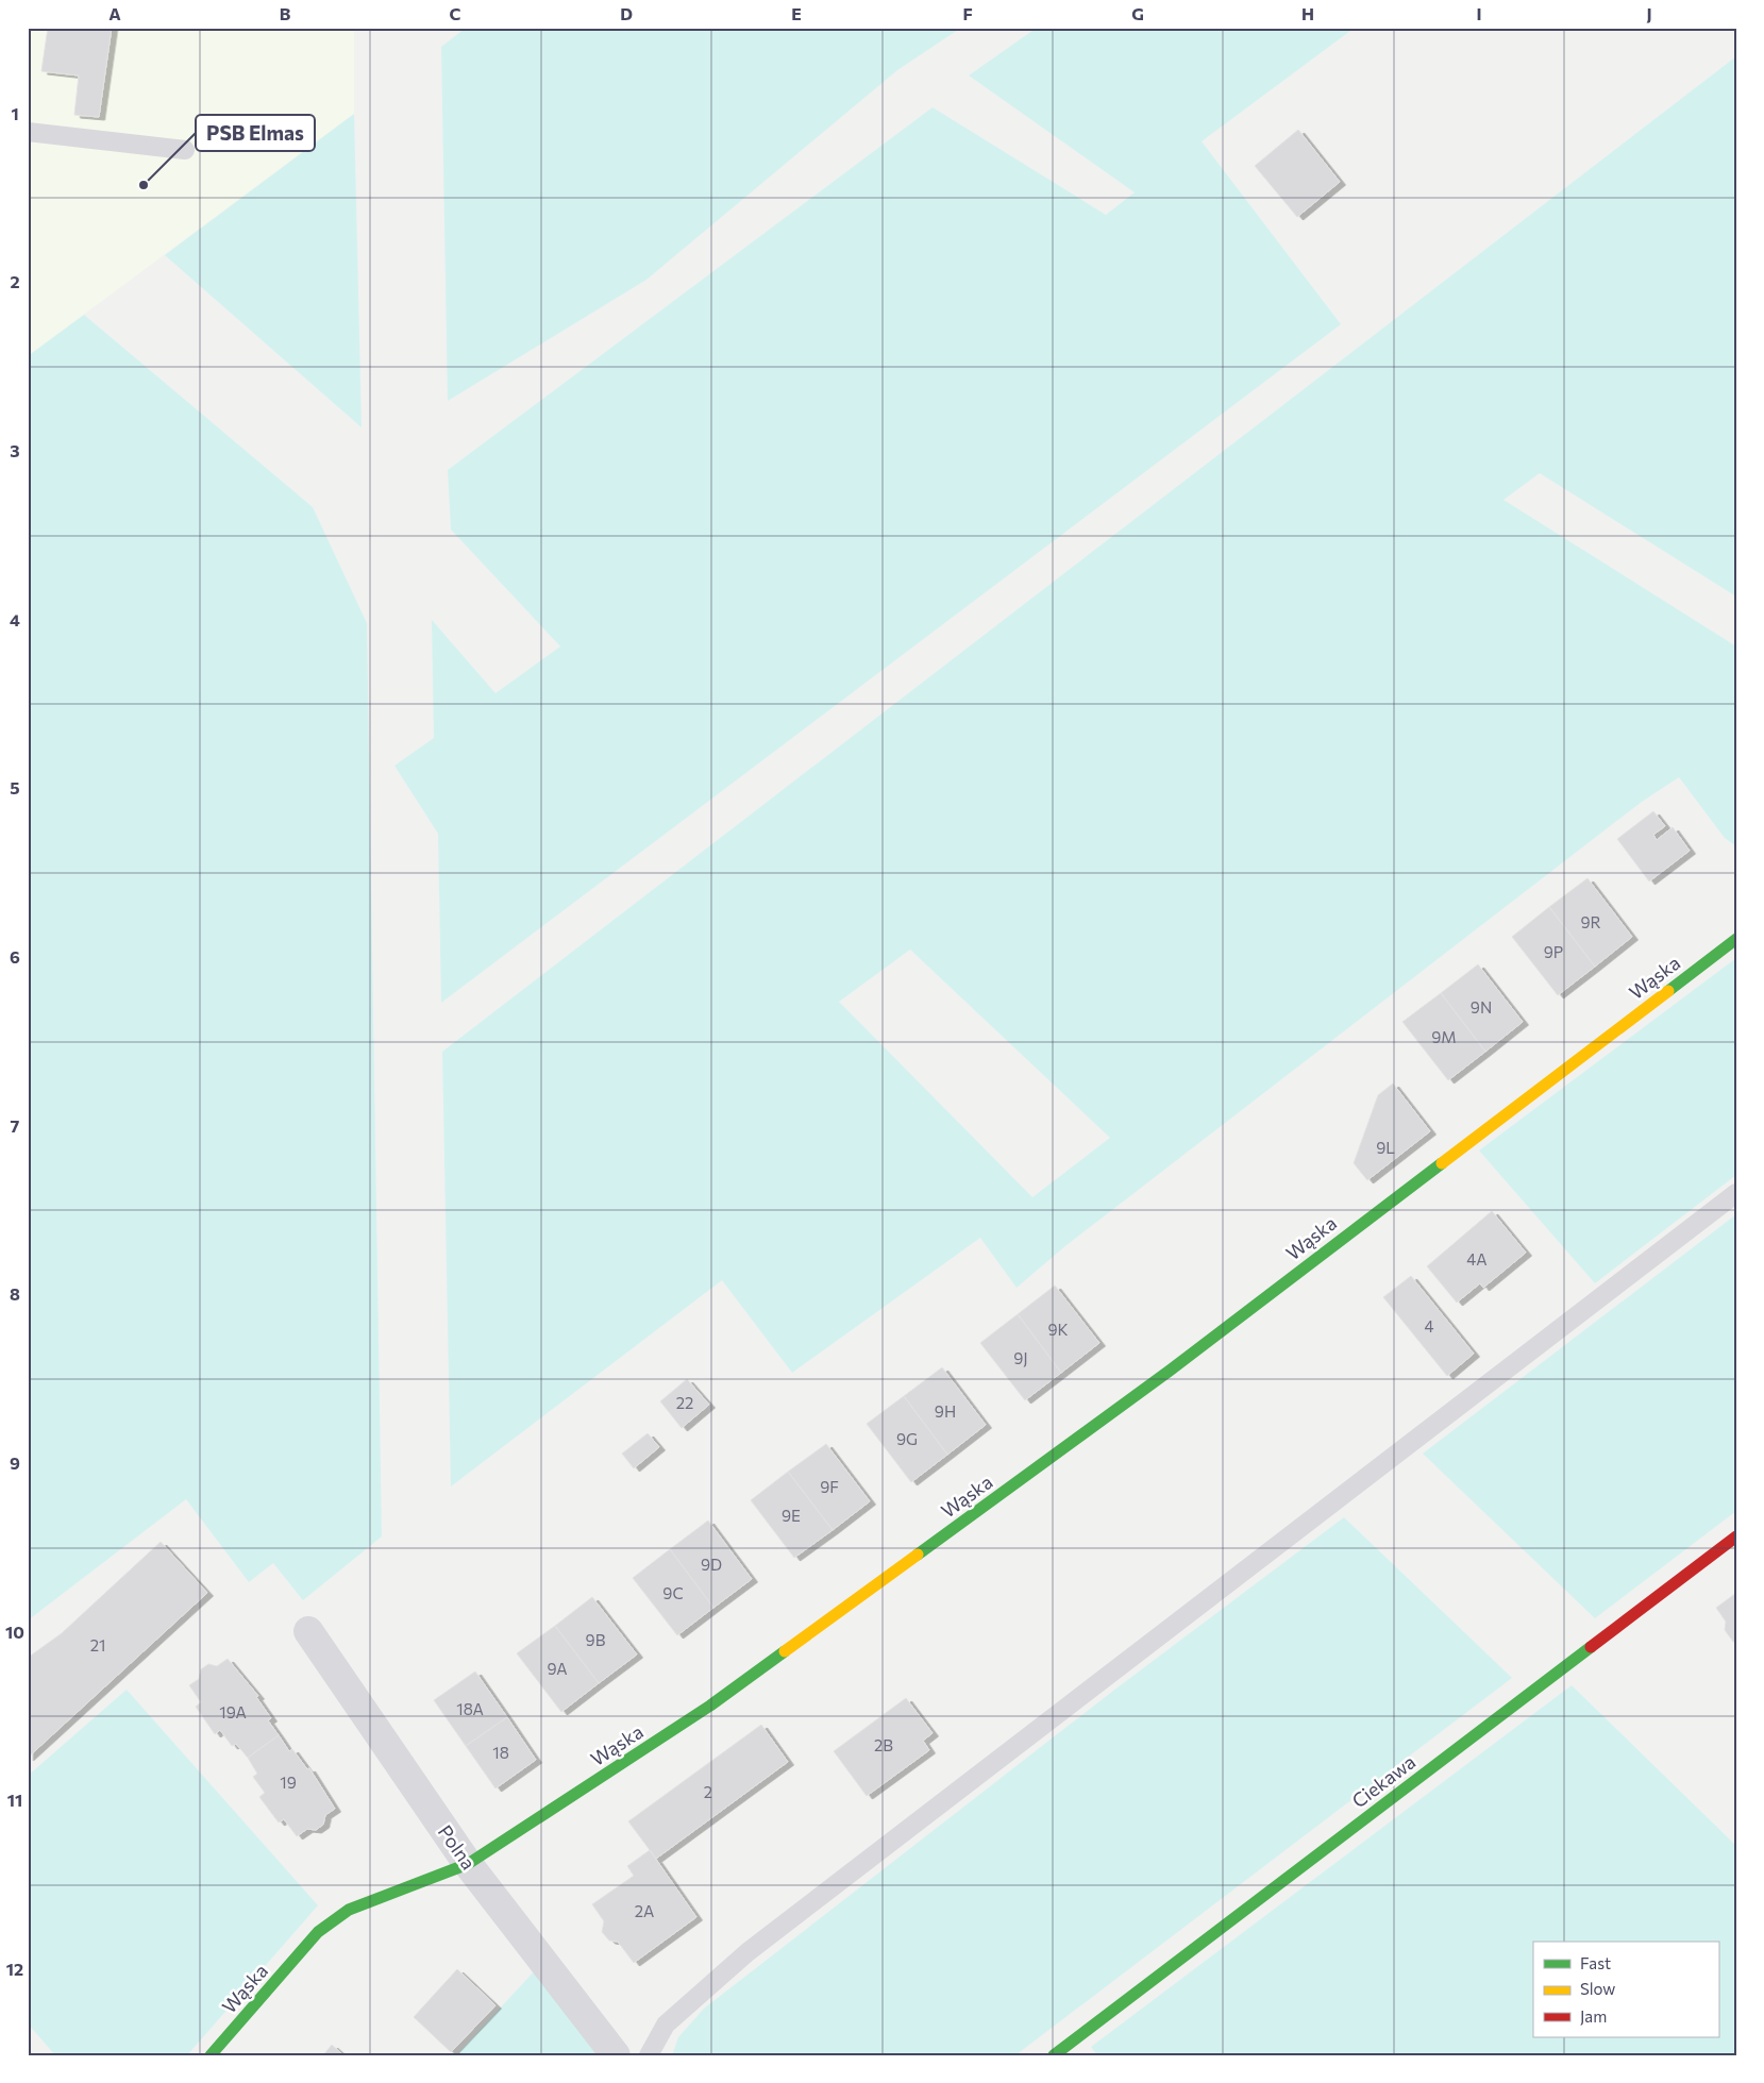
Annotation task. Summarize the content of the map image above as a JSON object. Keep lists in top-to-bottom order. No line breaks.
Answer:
{"streets":{"street":["Wąska","Ciekawa","Polna"]},"crossings":[["Wąska","Polna"]],"places":["PSB Elmas"],"house_numbers":["9R","9P","9N","9M","9L","4A","4","9K","9J","22","9H","9G","9F","9E","9D","9C","9B","21","9A","18A","19A","2B","18","19","2","2A"],"legend":["Fast","Slow","Jam"],"grid":{"columns":["A","B","C","D","E","F","G","H","I","J"],"rows":["1","2","3","4","5","6","7","8","9","10","11","12"]}}
